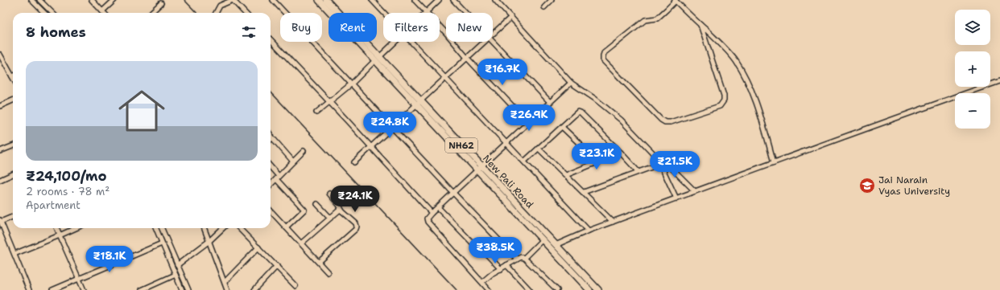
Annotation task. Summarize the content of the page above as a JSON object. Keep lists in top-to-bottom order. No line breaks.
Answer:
{"streets":{"highway":["NH62","New Pali Road"]},"places":{"school or university":["Jai Narain Vyas University"]},"page":{"map_buttons":["+","−"],"chip":["Buy","Rent","Filters","New"],"heading":"8 homes","list":[{"name":"₹24,100/mo","note":"2 rooms · 78 m² · Apartment"}],"price":["₹16.7K","₹26.9K","₹24.8K","₹23.1K","₹21.5K","₹24.1K","₹38.5K","₹18.1K"]}}
